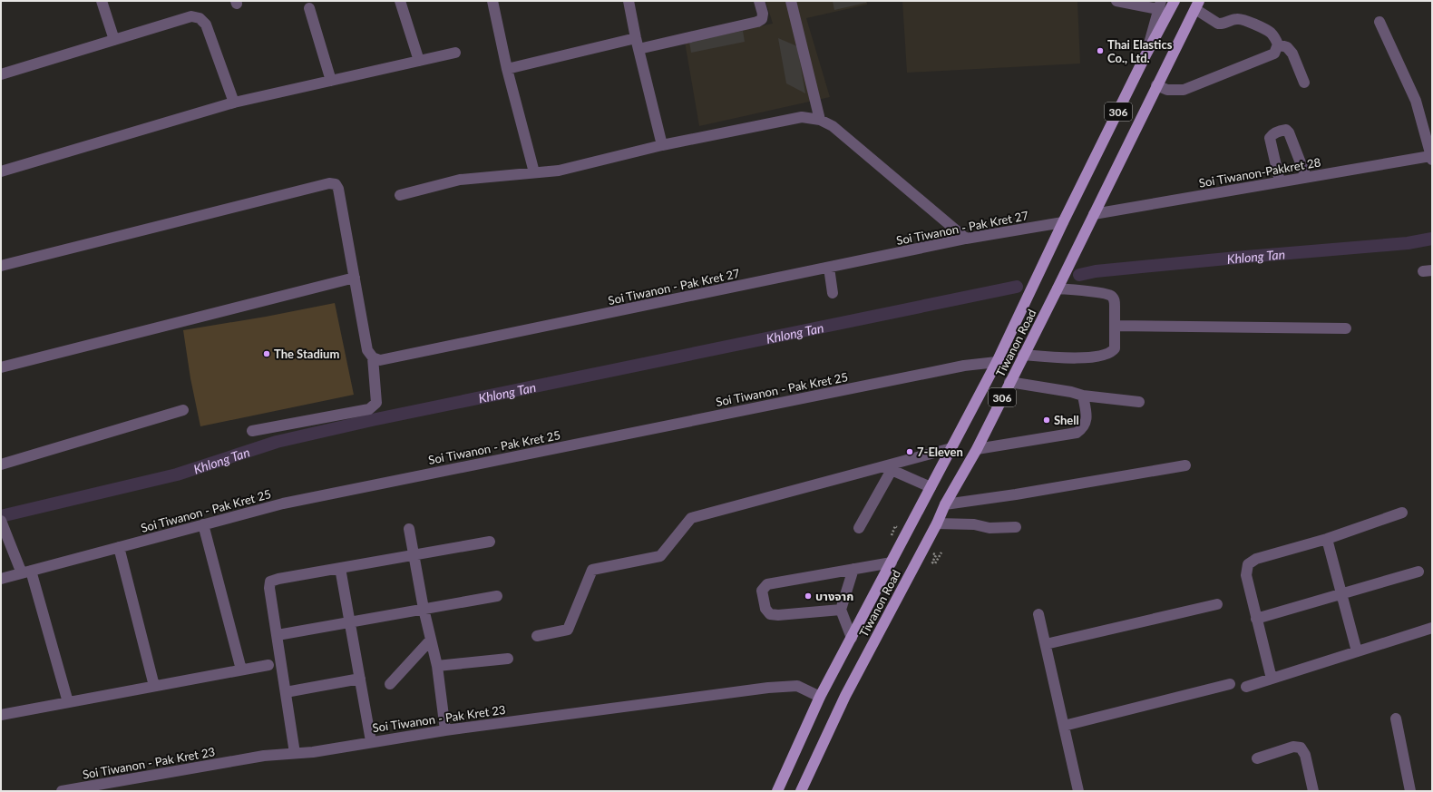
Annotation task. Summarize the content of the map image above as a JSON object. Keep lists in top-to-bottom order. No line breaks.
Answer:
{"streets":{"main road":["306","Tiwanon Road"],"street":["Soi Tiwanon-Pakkret 28","Soi Tiwanon - Pak Kret 27","Soi Tiwanon - Pak Kret 25","Soi Tiwanon - Pak Kret 23"]},"crossings":[["Soi Tiwanon-Pakkret 28","Tiwanon Road"],["Soi Tiwanon - Pak Kret 27","Tiwanon Road"],["Tiwanon Road","Soi Tiwanon - Pak Kret 25"],["Tiwanon Road","Soi Tiwanon - Pak Kret 23"]],"water":["Khlong Tan"],"places":["Thai Elastics Co., Ltd.","The Stadium","Shell","7-Eleven","บางจาก"]}
